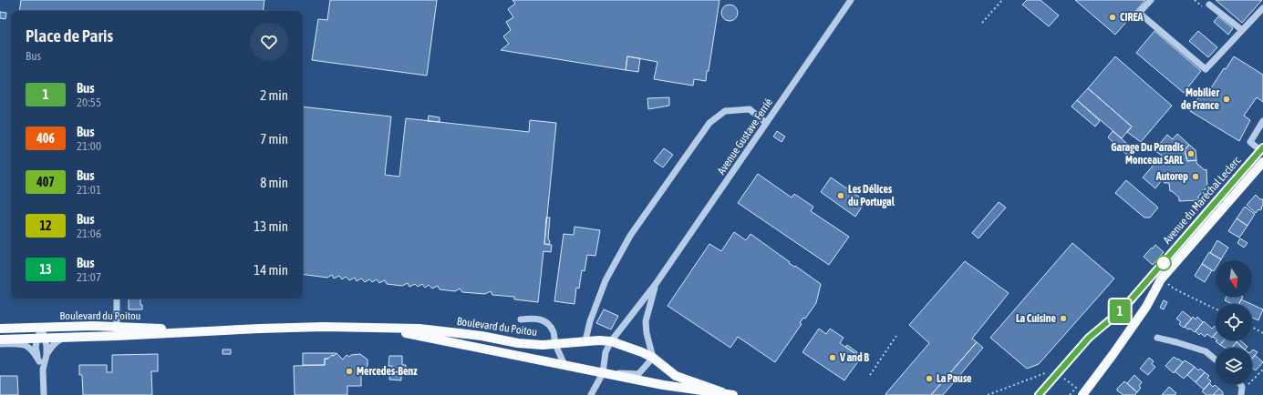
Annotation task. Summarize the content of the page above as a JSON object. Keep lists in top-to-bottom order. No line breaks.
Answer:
{"streets":{"main road":["Avenue du Maréchal Leclerc","Boulevard du Poitou"],"street":["Avenue Gustave Ferrié"]},"crossings":[["Avenue Gustave Ferrié","Boulevard du Poitou"]],"places":["CIREA","Mobilier de France","Garage Du Paradis Monceau SARL","Autorep","Les Délices du Portugal","La Cuisine","V and B","Mercedes-Benz","La Pause"],"lines":["bus line 1"],"north":"bottom","page":{"on_map":"1","heading":["Place de Paris","Bus"],"list":[{"mark":"1","name":"Bus","note":"20:55","value":"2 min"},{"mark":"406","name":"Bus","note":"21:00","value":"7 min"},{"mark":"407","name":"Bus","note":"21:01","value":"8 min"},{"mark":"12","name":"Bus","note":"21:06","value":"13 min"},{"mark":"13","name":"Bus","note":"21:07","value":"14 min"}]}}
